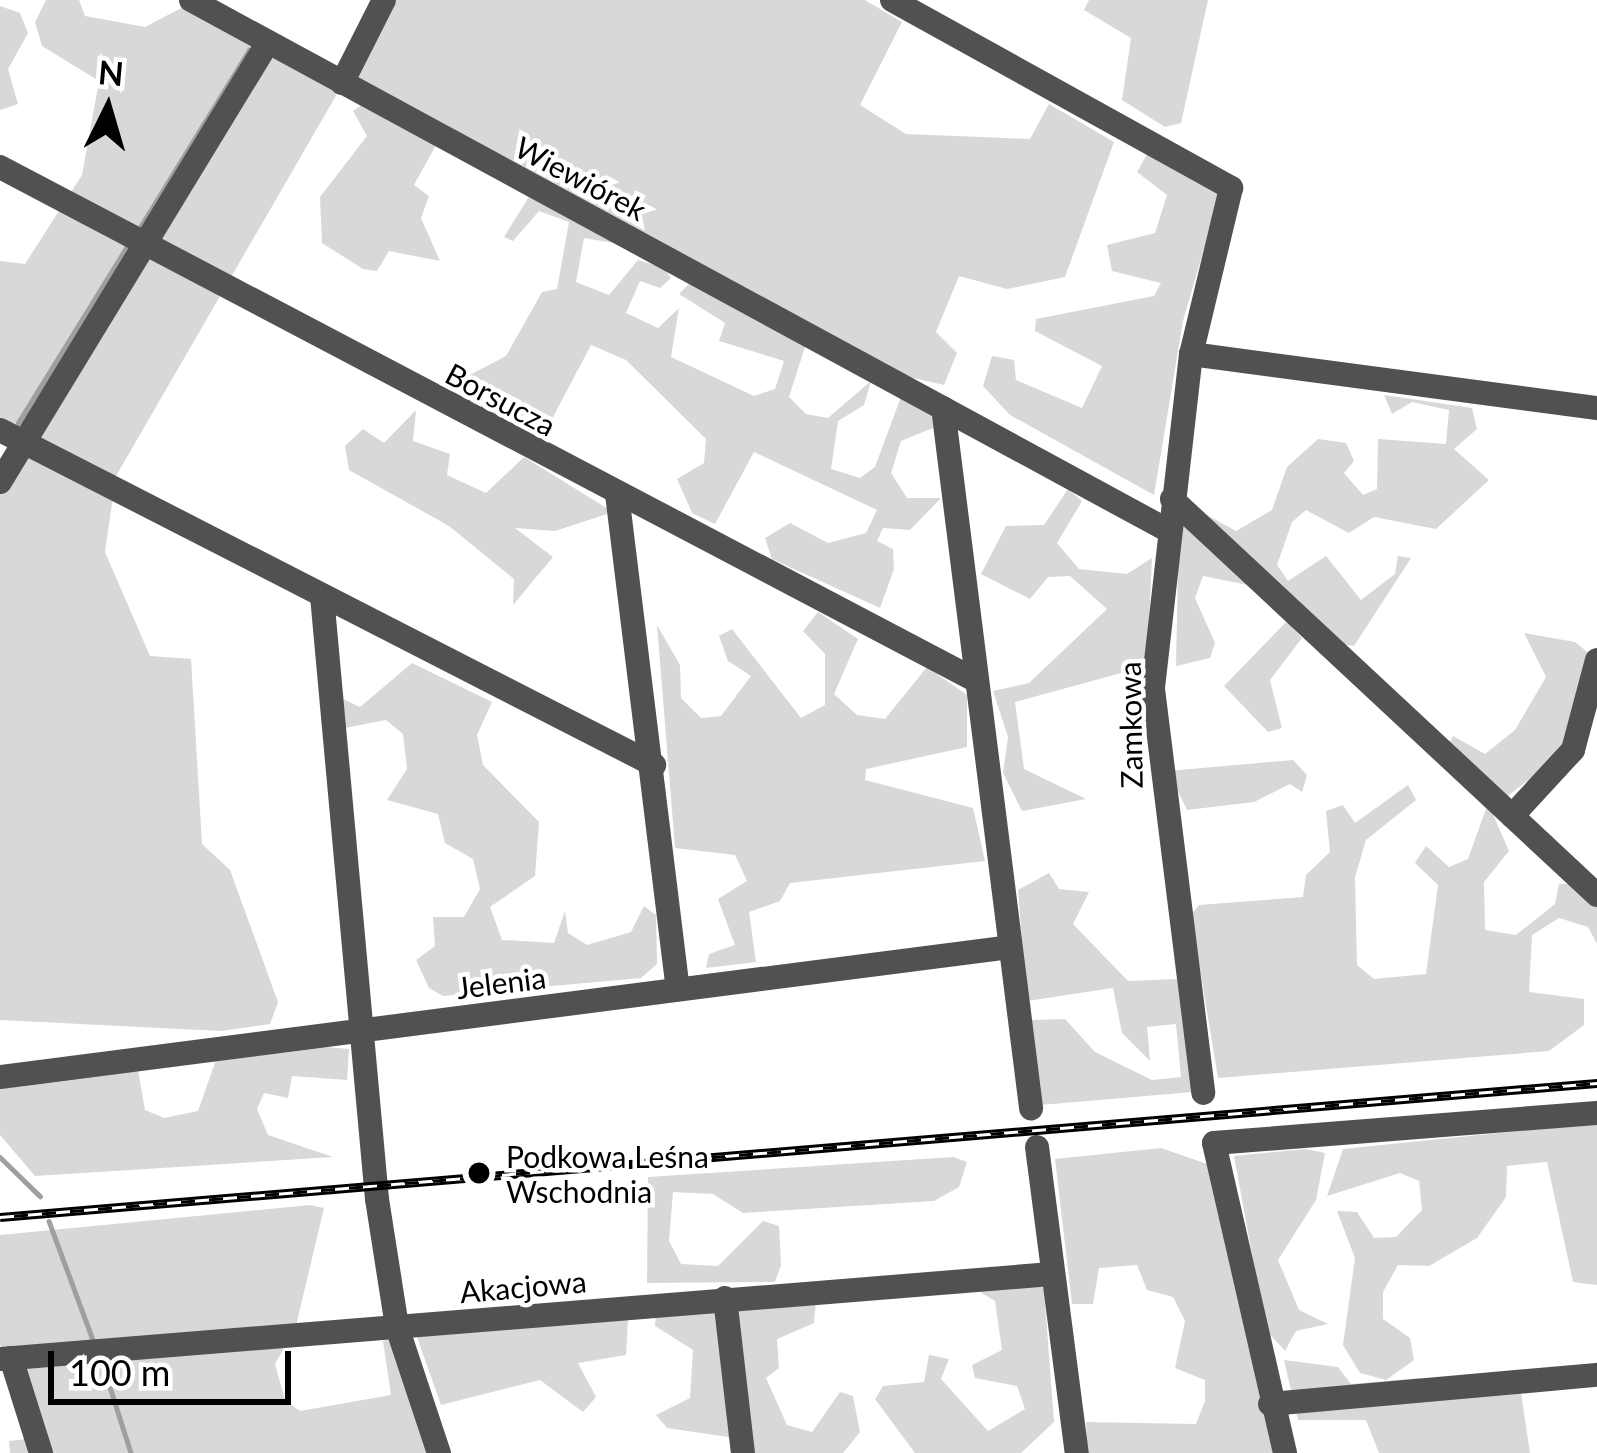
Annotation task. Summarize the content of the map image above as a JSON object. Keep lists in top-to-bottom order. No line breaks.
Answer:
{"streets":{"street":["Wiewiórek","Borsucza","Zamkowa","Jelenia","Akacjowa"]},"crossings":[["Wiewiórek","Zamkowa"]],"places":["Podkowa Leśna Wschodnia"],"scale_bar":"100 m","north":"top"}
